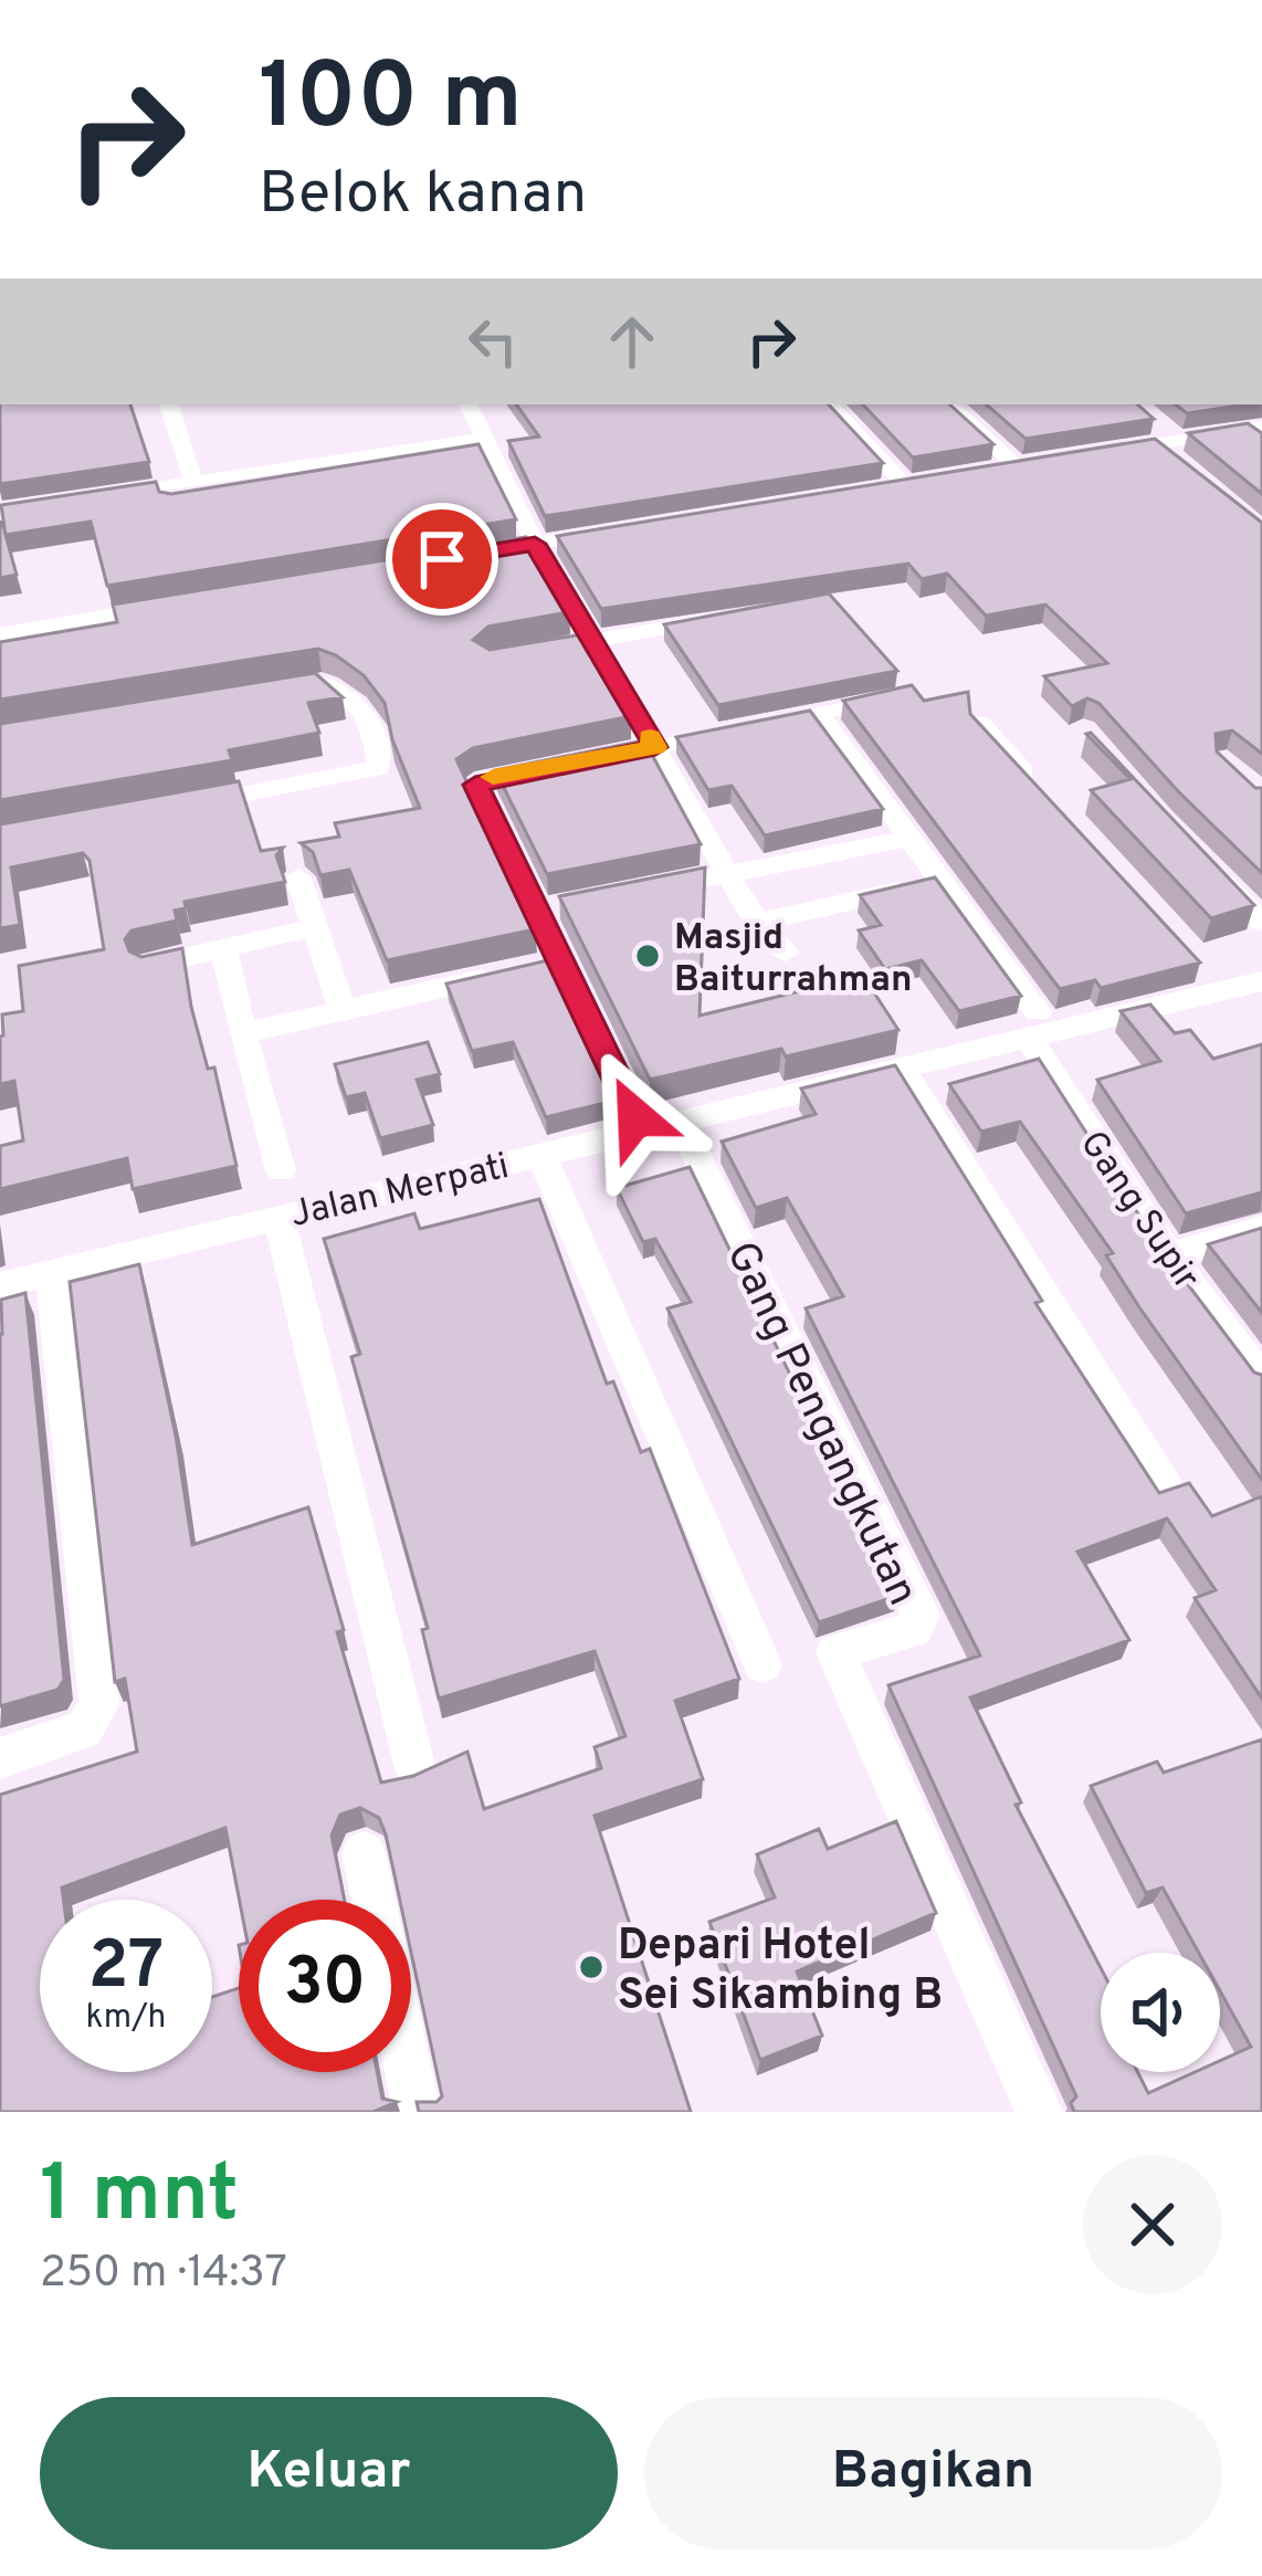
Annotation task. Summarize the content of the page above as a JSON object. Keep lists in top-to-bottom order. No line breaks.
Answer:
{"streets":{"street":["Jalan Merpati","Gang Supir","Gang Pengangkutan"]},"crossings":[["Jalan Merpati","Gang Supir"],["Jalan Merpati","Gang Pengangkutan"]],"places":["Masjid Baiturrahman","Depari Hotel Sei Sikambing B"],"page":{"turn":["100 m","Belok kanan"],"speed":"27 km/h","limit":"30","heading":["1 mnt","250 m · 14:37"],"buttons":["Keluar","Bagikan"]}}
